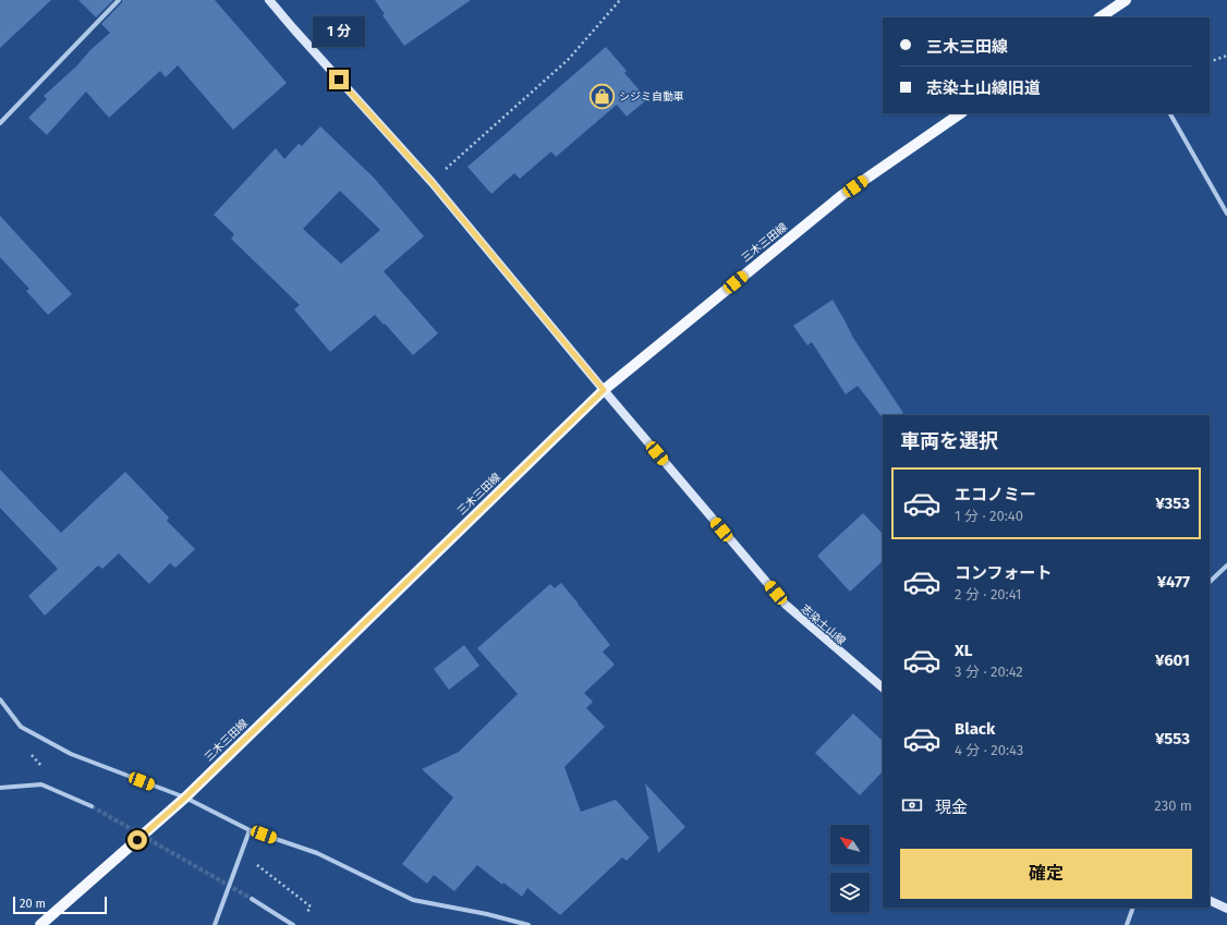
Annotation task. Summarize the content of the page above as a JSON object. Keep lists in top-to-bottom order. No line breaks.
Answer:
{"streets":{"main road":["三木三田線"],"street":["志染土山線"]},"crossings":[["三木三田線","志染土山線"]],"places":{"shop":["シジミ自動車"]},"scale_bar":"20 m","north":"top left","page":{"bubble":"1 分","banner":["三木三田線","志染土山線旧道"],"heading":"車両を選択","list":[{"name":"エコノミー","note":"1 分 · 20:40","value":"¥353"},{"name":"コンフォート","note":"2 分 · 20:41","value":"¥477"},{"name":"XL","note":"3 分 · 20:42","value":"¥601"},{"name":"Black","note":"4 分 · 20:43","value":"¥553"}],"pay":["現金","230 m"],"buttons":"確定","scale":"20 m"}}
